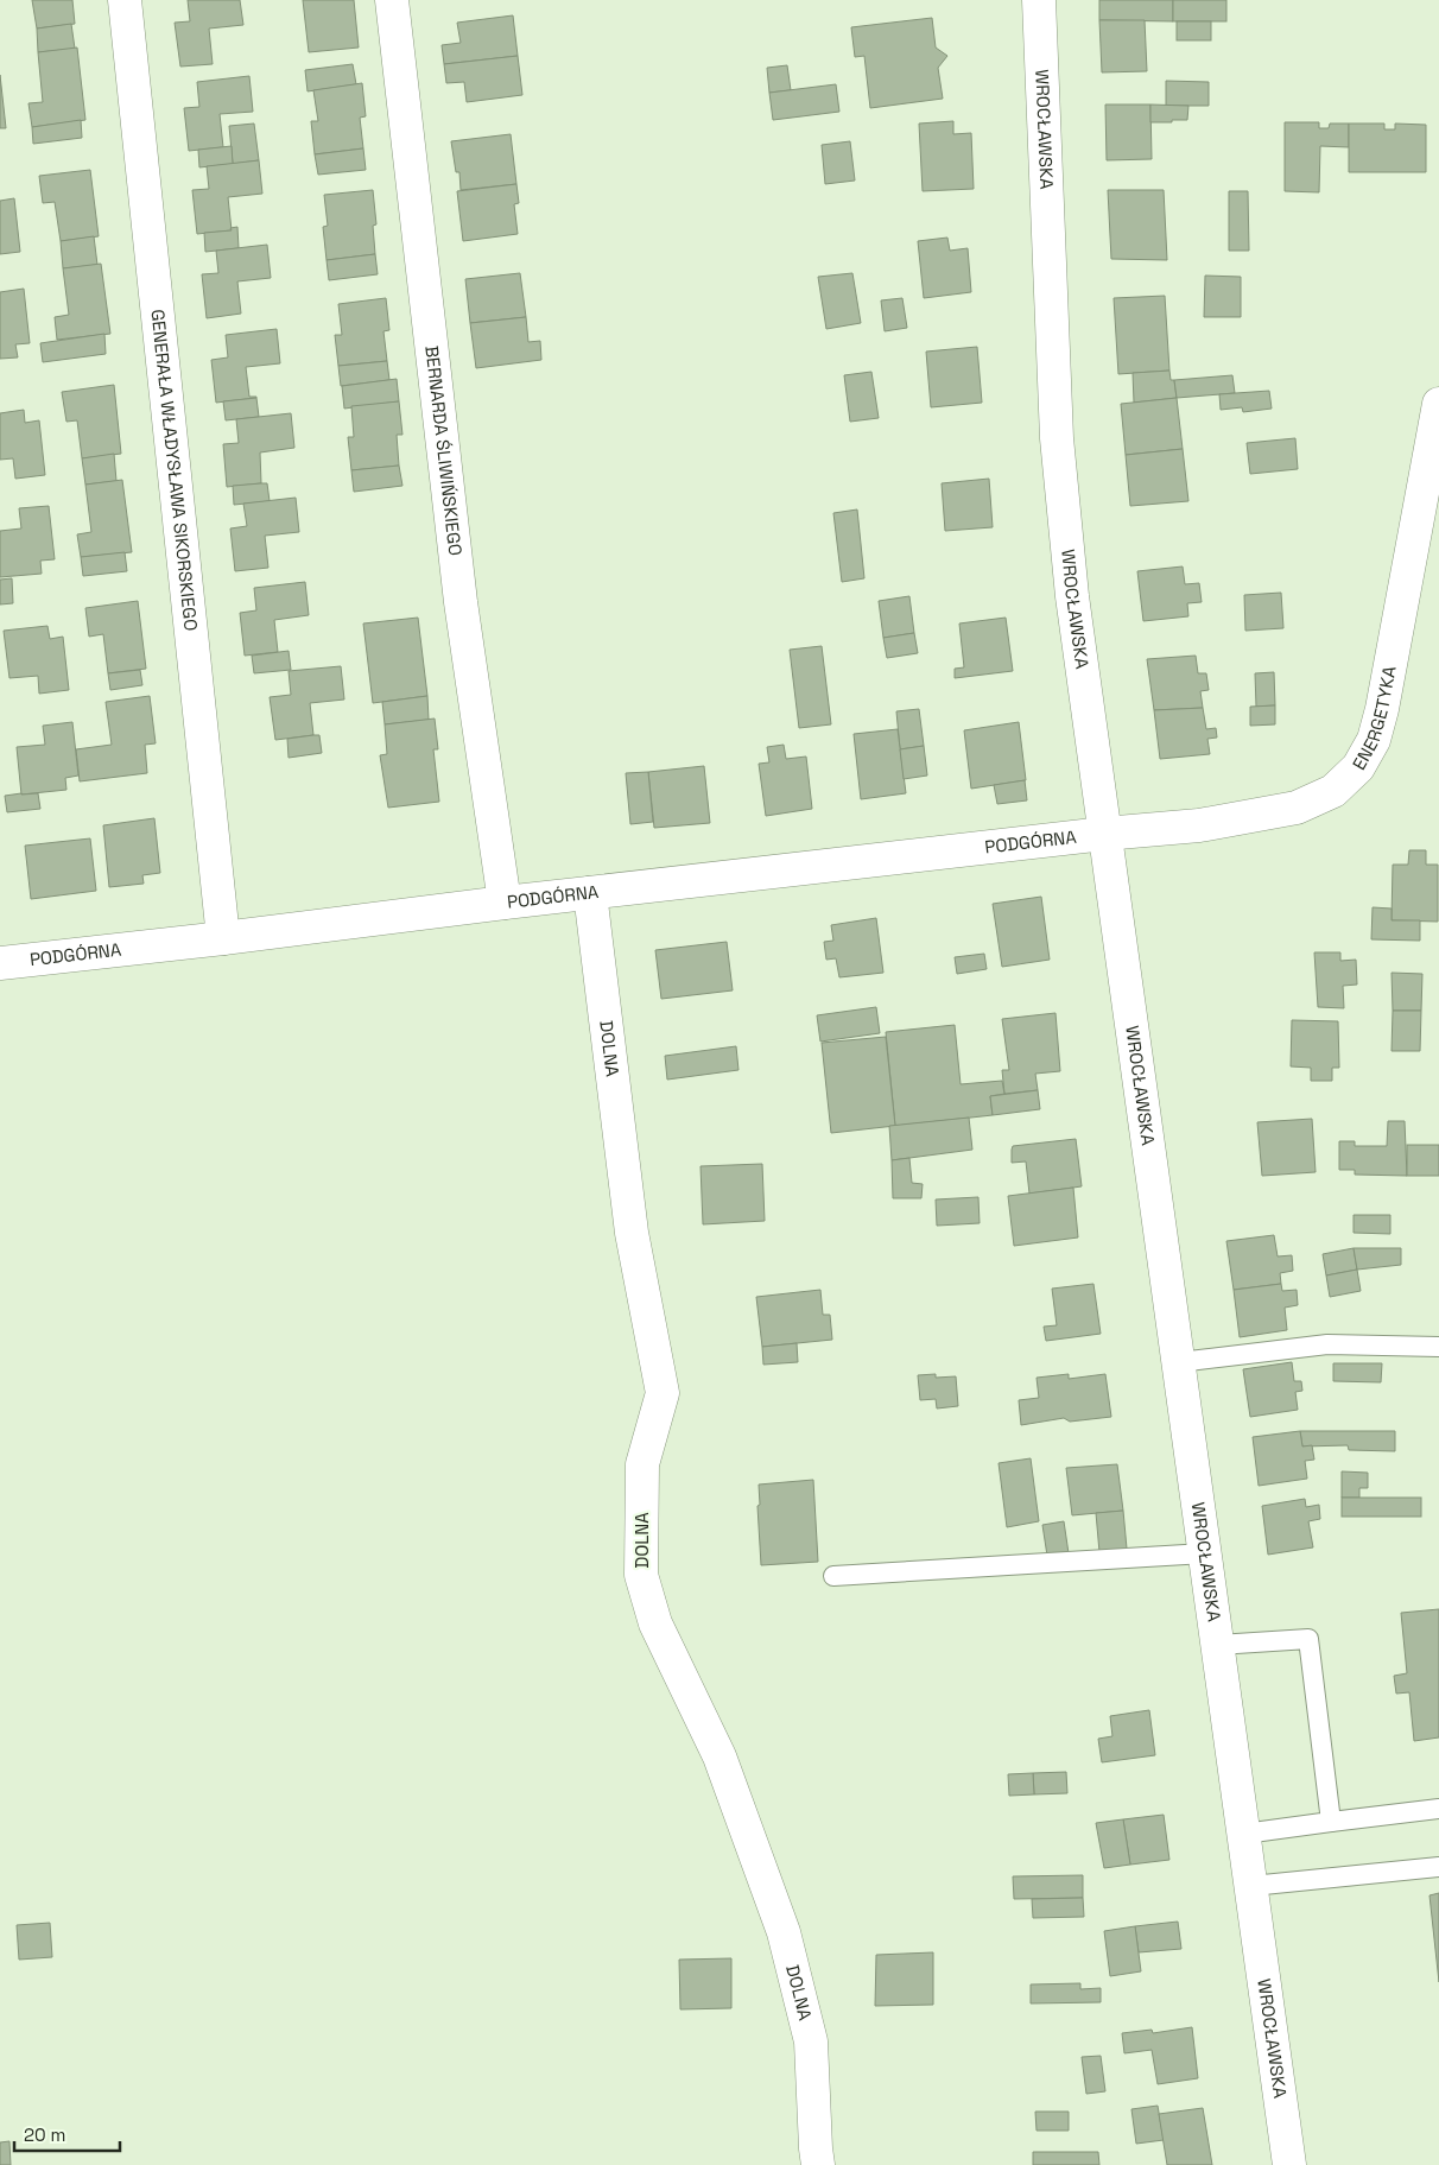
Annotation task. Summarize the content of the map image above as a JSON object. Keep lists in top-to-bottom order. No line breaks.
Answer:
{"streets":{"street":["WROCŁAWSKA","BERNARDA ŚLIWIŃSKIEGO","GENERAŁA WŁADYSŁAWA SIKORSKIEGO","ENERGETYKA","PODGÓRNA","DOLNA"]},"crossings":[["WROCŁAWSKA","ENERGETYKA"],["WROCŁAWSKA","PODGÓRNA"],["BERNARDA ŚLIWIŃSKIEGO","PODGÓRNA"],["GENERAŁA WŁADYSŁAWA SIKORSKIEGO","PODGÓRNA"],["ENERGETYKA","PODGÓRNA"],["PODGÓRNA","DOLNA"]],"scale_bar":"20 m"}
